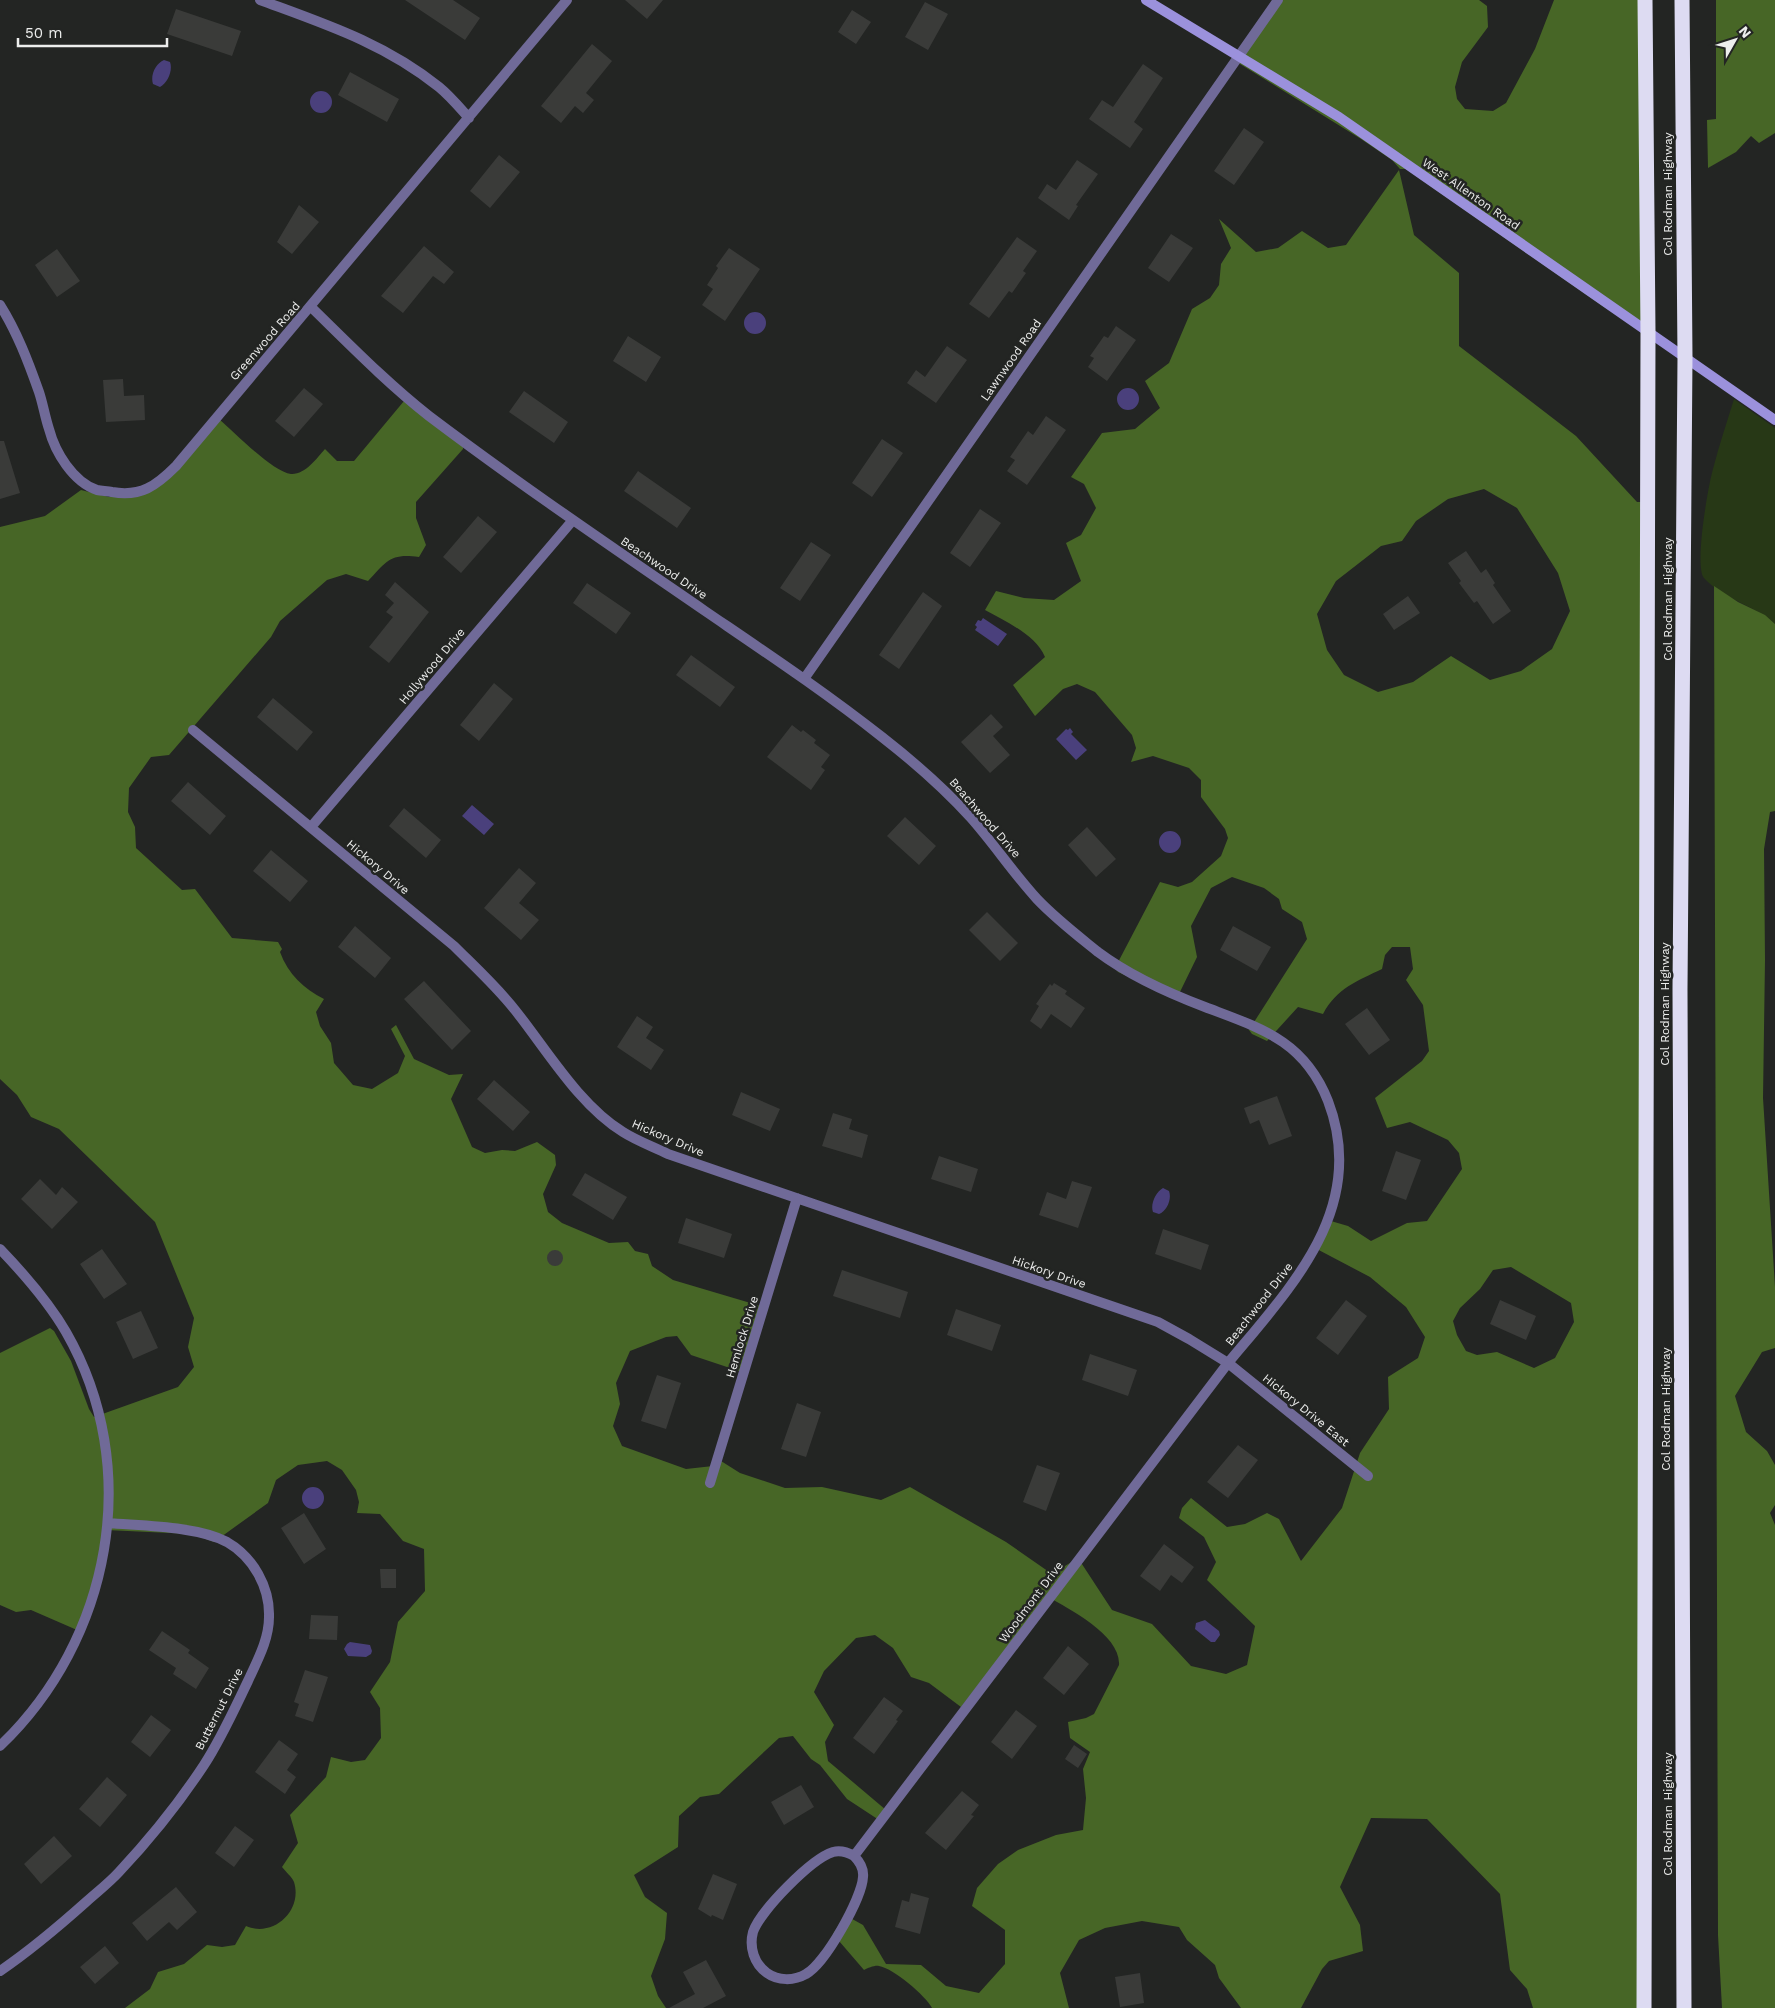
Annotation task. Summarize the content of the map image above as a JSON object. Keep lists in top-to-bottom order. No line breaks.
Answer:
{"streets":{"highway":["Col Rodman Highway"],"street":["West Allenton Road","Greenwood Road","Lawnwood Road","Beachwood Drive","Hollywood Drive","Hickory Drive","Hemlock Drive","Hickory Drive East","Woodmont Drive","Butternut Drive"]},"crossings":[["West Allenton Road","Col Rodman Highway"],["West Allenton Road","Lawnwood Road"],["Greenwood Road","Beachwood Drive"],["Lawnwood Road","Beachwood Drive"],["Beachwood Drive","Hollywood Drive"],["Beachwood Drive","Hickory Drive"],["Beachwood Drive","Hickory Drive East"],["Beachwood Drive","Woodmont Drive"],["Hollywood Drive","Hickory Drive"],["Hickory Drive","Hemlock Drive"],["Hickory Drive","Hickory Drive East"],["Hickory Drive","Woodmont Drive"],["Hickory Drive East","Woodmont Drive"]],"scale_bar":"50 m","north":"top right"}
